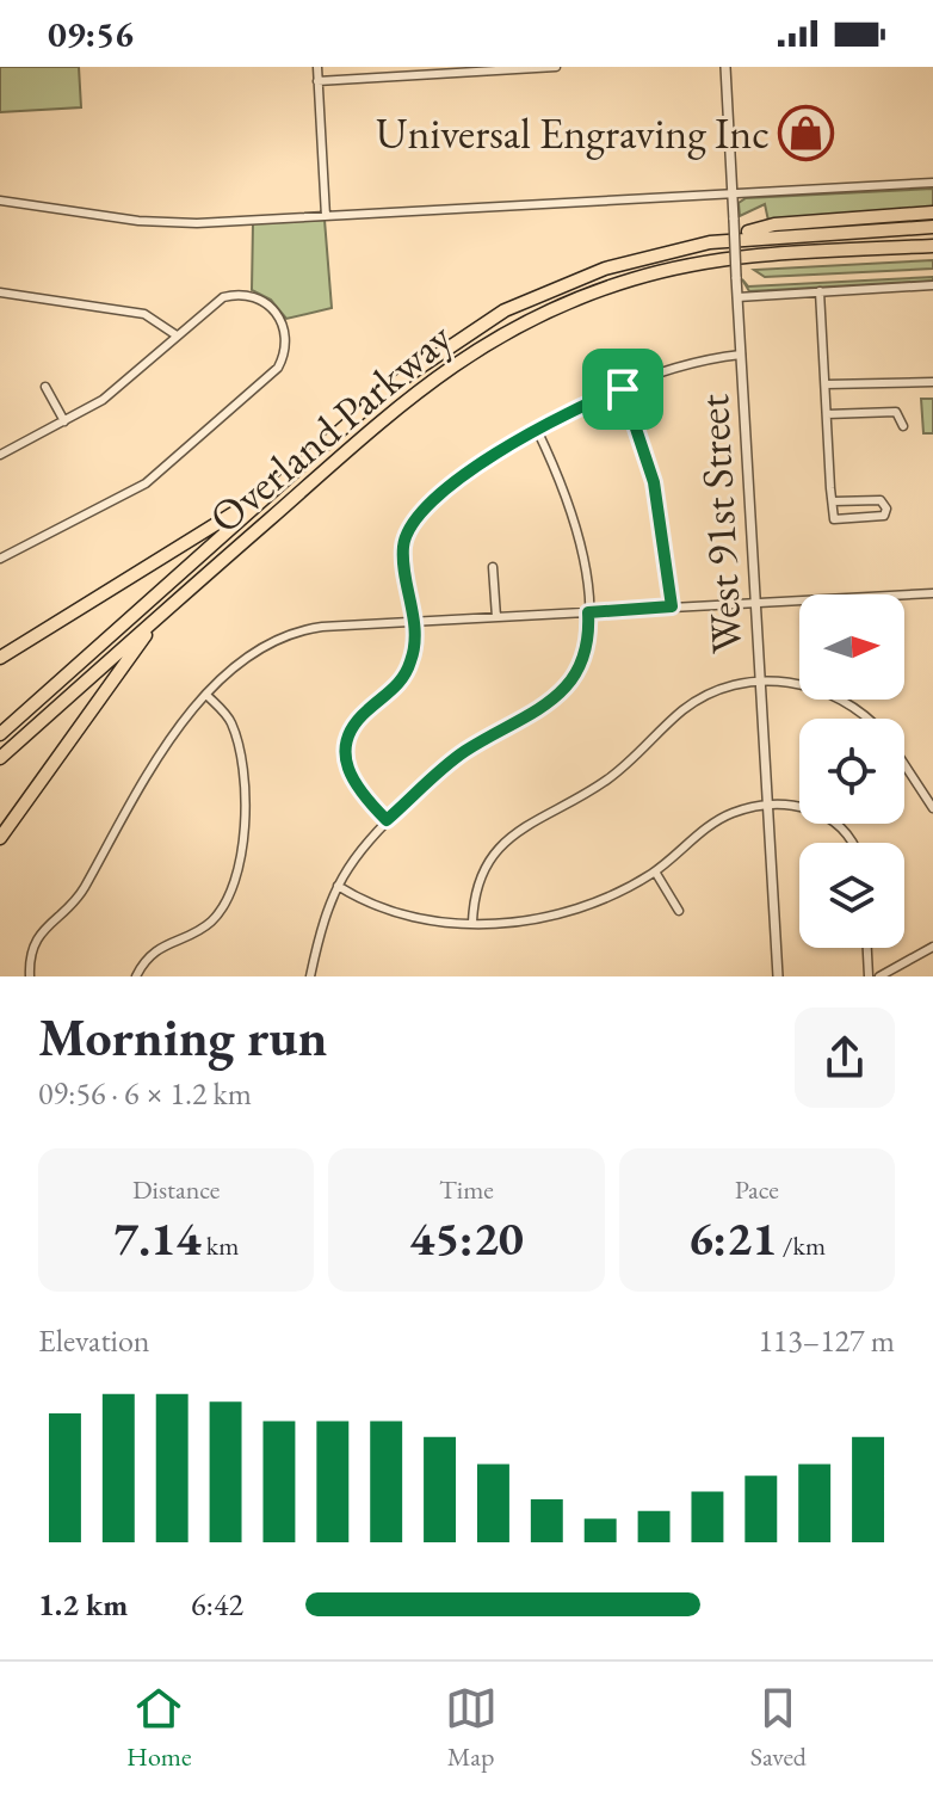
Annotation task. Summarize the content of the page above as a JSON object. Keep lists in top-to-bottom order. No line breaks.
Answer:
{"streets":{"highway":["Overland Parkway"],"street":["West 91st Street"]},"places":{"shop":["Universal Engraving Inc"]},"north":"right","page":{"status":"09:56","heading":["Morning run","09:56 · 6 × 1.2 km"],"stats":[["Distance","7.14 km"],["Time","45:20"],["Pace","6:21 /km"]],"chart":["Elevation","113–127 m"],"list":[{"name":"1.2 km","note":"6:42"}],"tabs":["Home","Map","Saved"]}}
